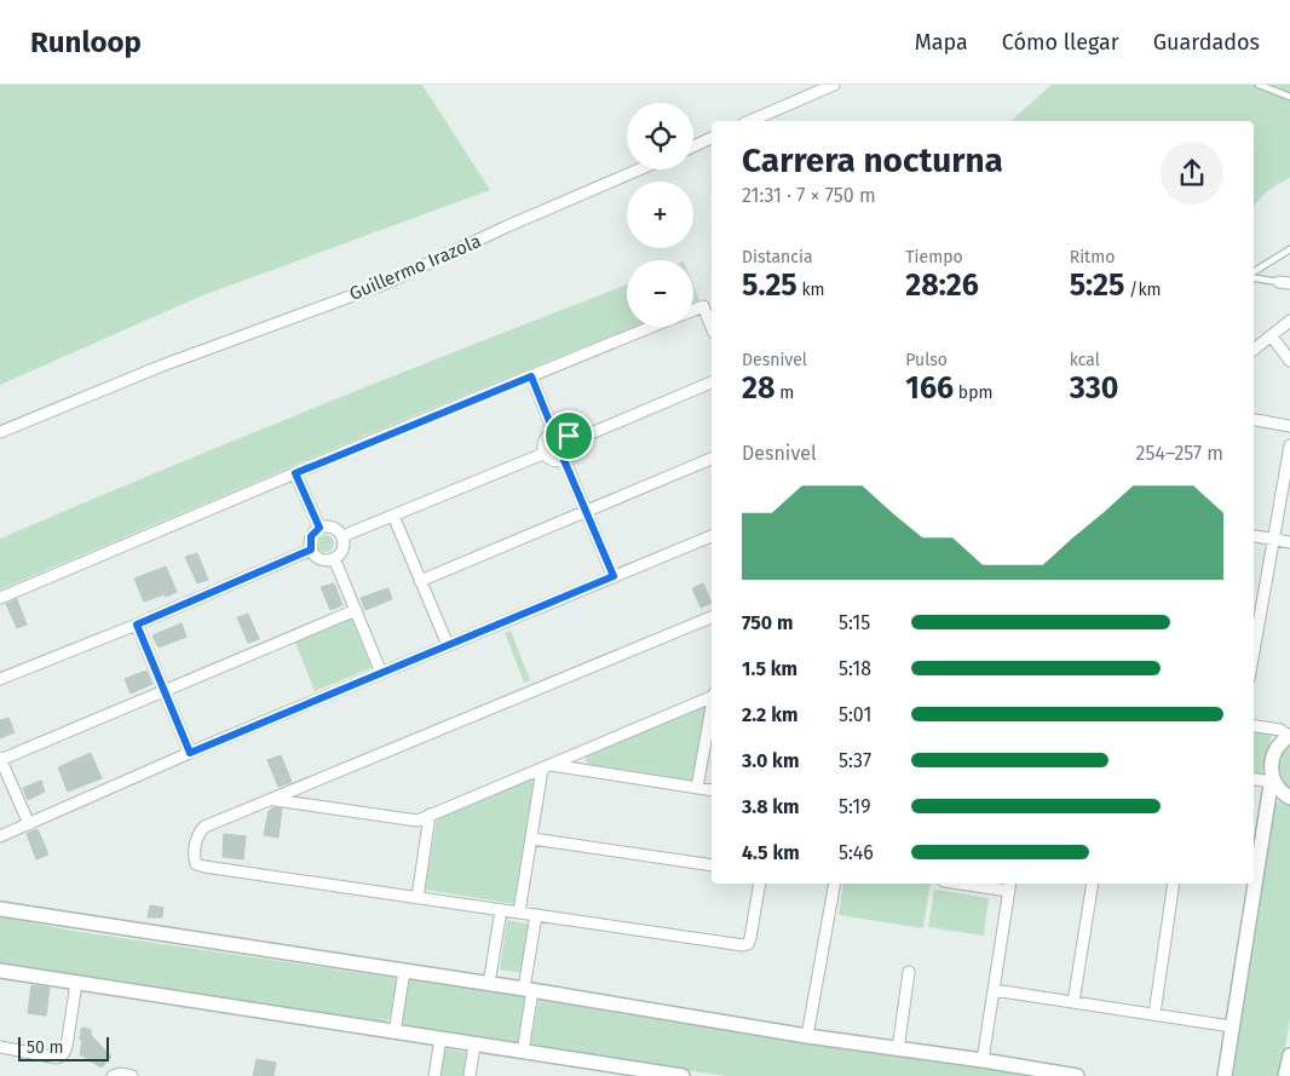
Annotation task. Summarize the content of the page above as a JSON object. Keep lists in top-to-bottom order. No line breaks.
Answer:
{"streets":{"street":["Guillermo Irazola"]},"scale_bar":"50 m","page":{"header":"Runloop","nav":["Mapa","Cómo llegar","Guardados"],"map_buttons":["+","−"],"heading":["Carrera nocturna","21:31 · 7 × 750 m"],"stats":[["Distancia","5.25 km"],["Tiempo","28:26"],["Ritmo","5:25 /km"],["Desnivel","28 m"],["Pulso","166 bpm"],["kcal","330"]],"chart":["Desnivel","254–257 m"],"list":[{"name":"750 m","note":"5:15"},{"name":"1.5 km","note":"5:18"},{"name":"2.2 km","note":"5:01"},{"name":"3.0 km","note":"5:37"},{"name":"3.8 km","note":"5:19"},{"name":"4.5 km","note":"5:46"}],"scale":"50 m"}}
